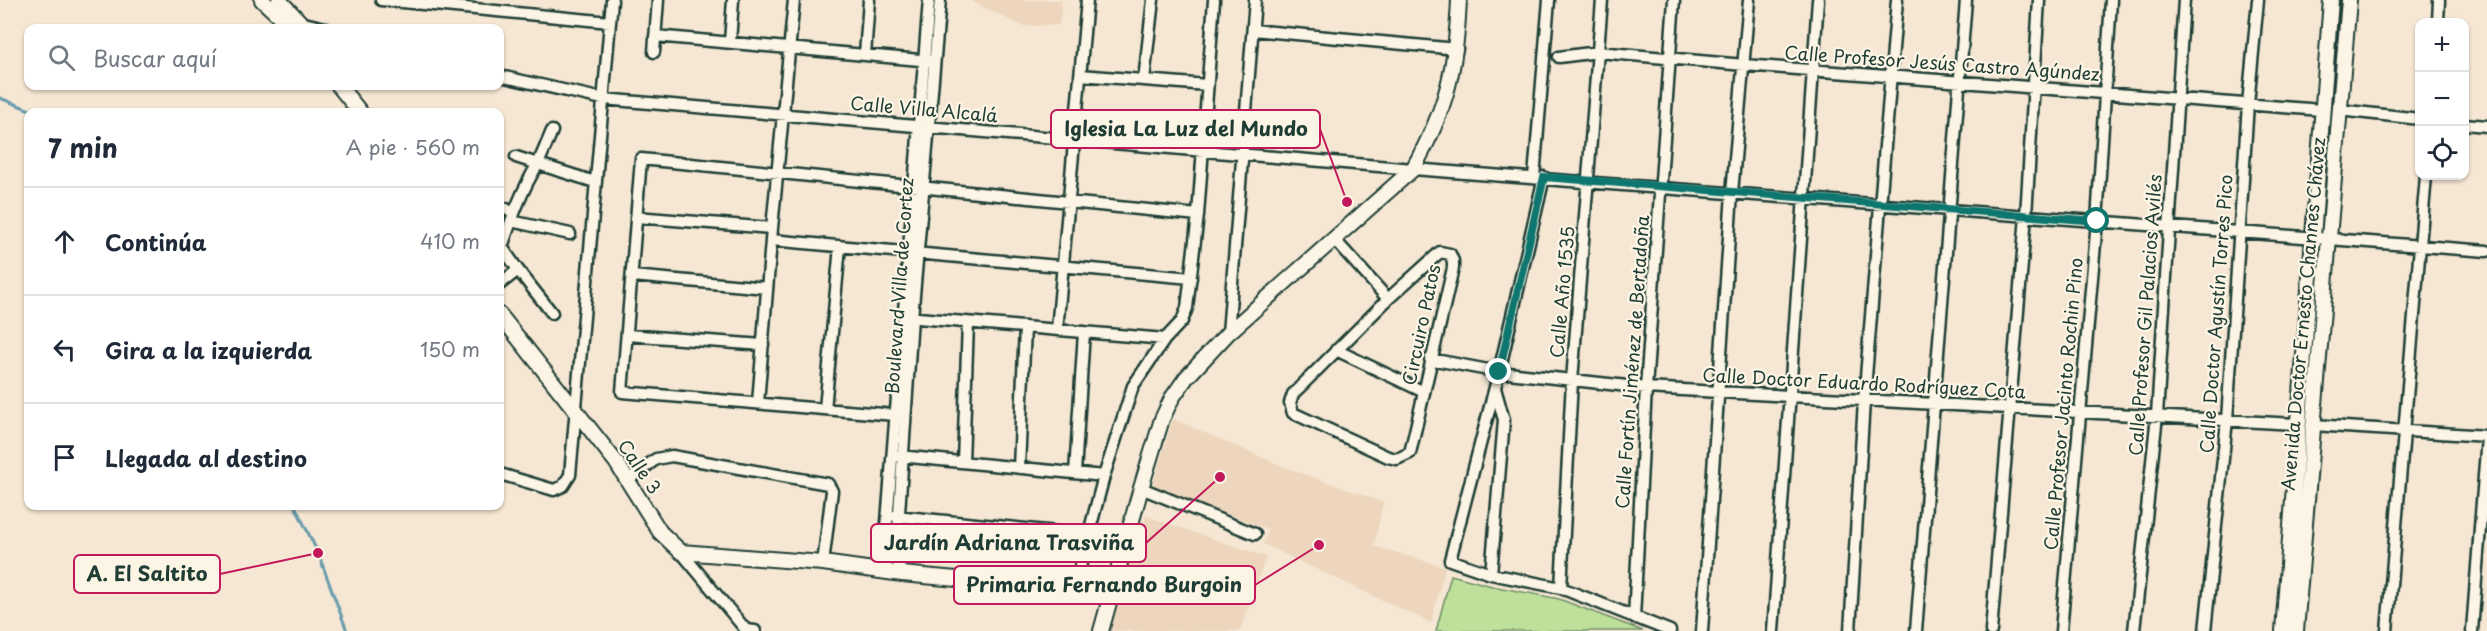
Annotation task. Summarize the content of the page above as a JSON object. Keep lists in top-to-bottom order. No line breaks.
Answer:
{"streets":{"street":["Calle Profesor Jesús Castro Agúndez","Calle Villa Alcalá","Boulevard Villa de Cortez","Calle Año 1535","Calle Doctor Agustín Torres Pico","Avenida Doctor Ernesto Channes Chávez","Calle Profesor Gil Palacios Avilés","Circuiro Patos","Calle Fortín Jiménez de Bertadoña","Calle Doctor Eduardo Rodríguez Cota","Calle Profesor Jacinto Rochin Pino","Calle 3"]},"crossings":[["Calle Profesor Jesús Castro Agúndez","Calle Año 1535"],["Calle Profesor Jesús Castro Agúndez","Calle Doctor Agustín Torres Pico"],["Calle Profesor Jesús Castro Agúndez","Avenida Doctor Ernesto Channes Chávez"],["Calle Profesor Jesús Castro Agúndez","Calle Profesor Gil Palacios Avilés"],["Calle Profesor Jesús Castro Agúndez","Calle Fortín Jiménez de Bertadoña"],["Calle Profesor Jesús Castro Agúndez","Calle Profesor Jacinto Rochin Pino"],["Calle Villa Alcalá","Boulevard Villa de Cortez"],["Calle Villa Alcalá","Calle Año 1535"],["Calle Villa Alcalá","Calle Doctor Agustín Torres Pico"],["Calle Villa Alcalá","Avenida Doctor Ernesto Channes Chávez"],["Calle Villa Alcalá","Calle Profesor Gil Palacios Avilés"],["Calle Villa Alcalá","Calle Fortín Jiménez de Bertadoña"],["Calle Villa Alcalá","Calle Profesor Jacinto Rochin Pino"],["Calle Año 1535","Calle Doctor Eduardo Rodríguez Cota"],["Calle Doctor Agustín Torres Pico","Calle Doctor Eduardo Rodríguez Cota"],["Avenida Doctor Ernesto Channes Chávez","Calle Doctor Eduardo Rodríguez Cota"],["Calle Profesor Gil Palacios Avilés","Calle Doctor Eduardo Rodríguez Cota"],["Circuiro Patos","Calle Doctor Eduardo Rodríguez Cota"],["Calle Fortín Jiménez de Bertadoña","Calle Doctor Eduardo Rodríguez Cota"],["Calle Doctor Eduardo Rodríguez Cota","Calle Profesor Jacinto Rochin Pino"]],"places":["Iglesia La Luz del Mundo","Jardín Adriana Trasviña","Primaria Fernando Burgoin","A. El Saltito"],"page":{"map_buttons":["+","−"],"search":"Buscar aquí","heading":["7 min","A pie · 560 m"],"list":[["Continúa","410 m"],["Gira a la izquierda","150 m"],"Llegada al destino"]}}
